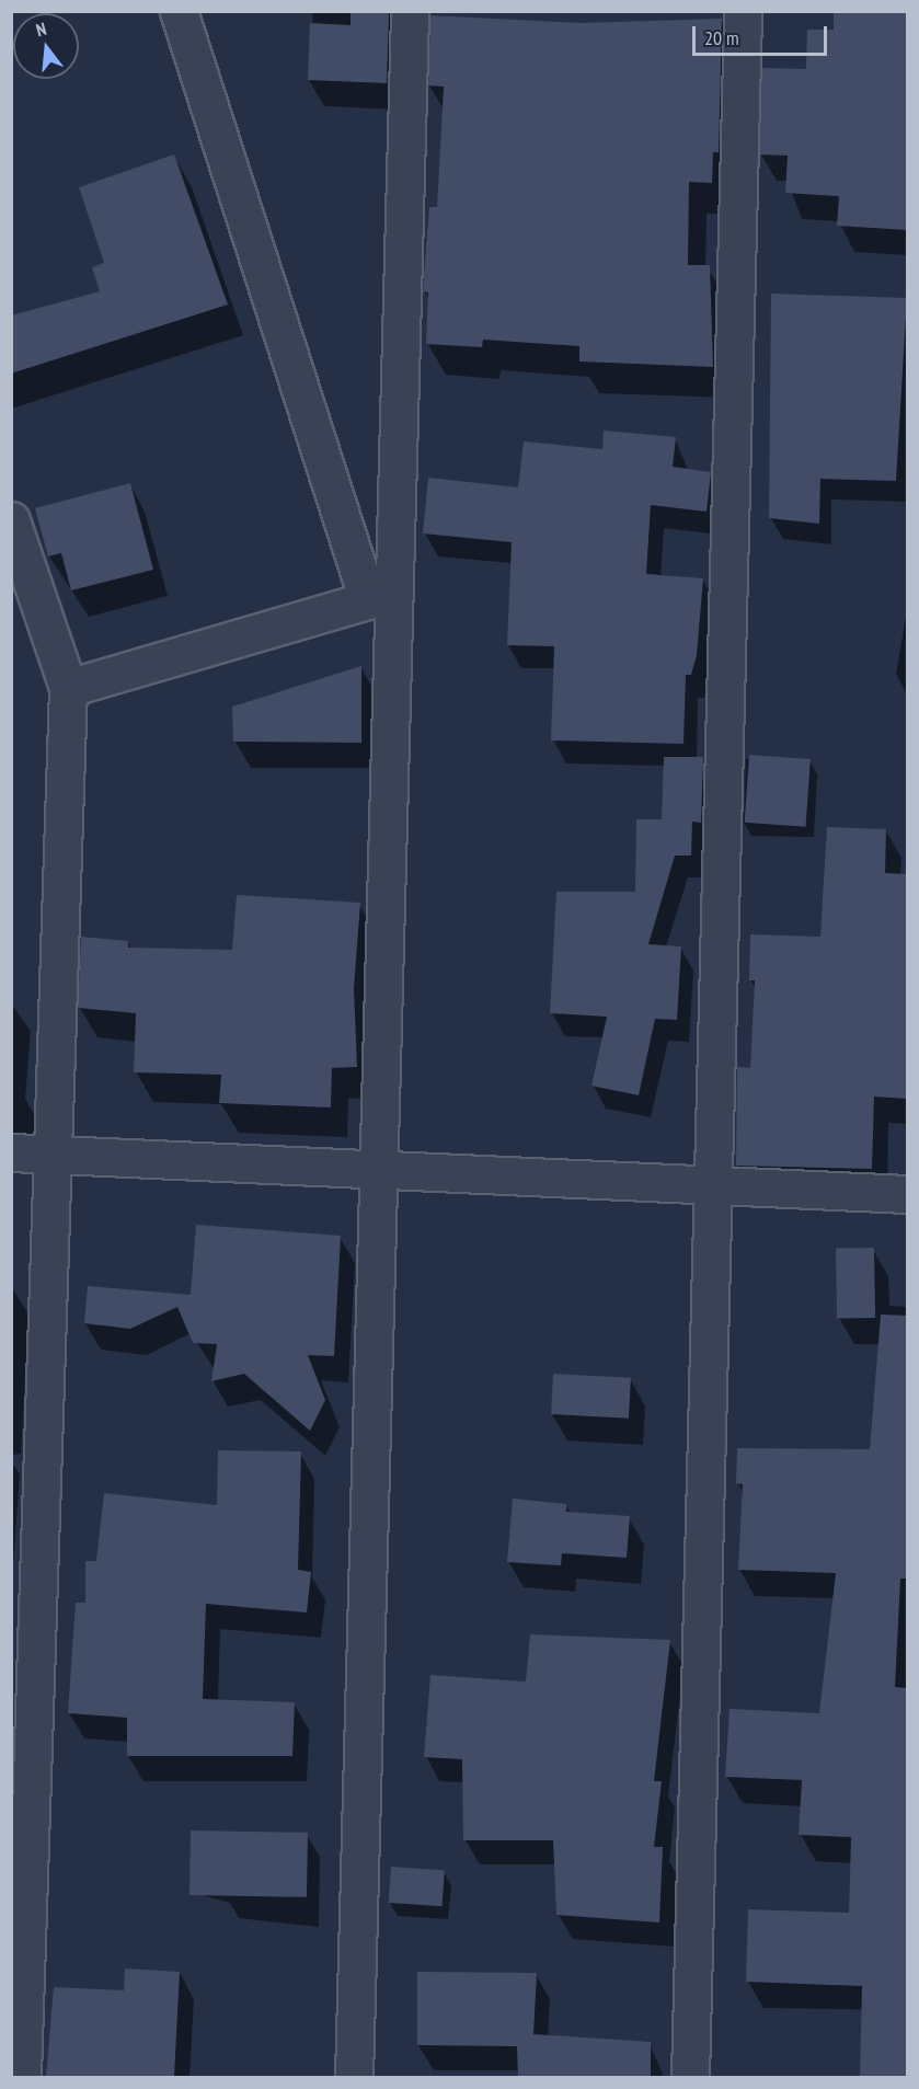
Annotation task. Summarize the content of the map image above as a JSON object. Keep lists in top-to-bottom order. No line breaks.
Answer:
{"scale_bar":"20 m","north":"top"}
